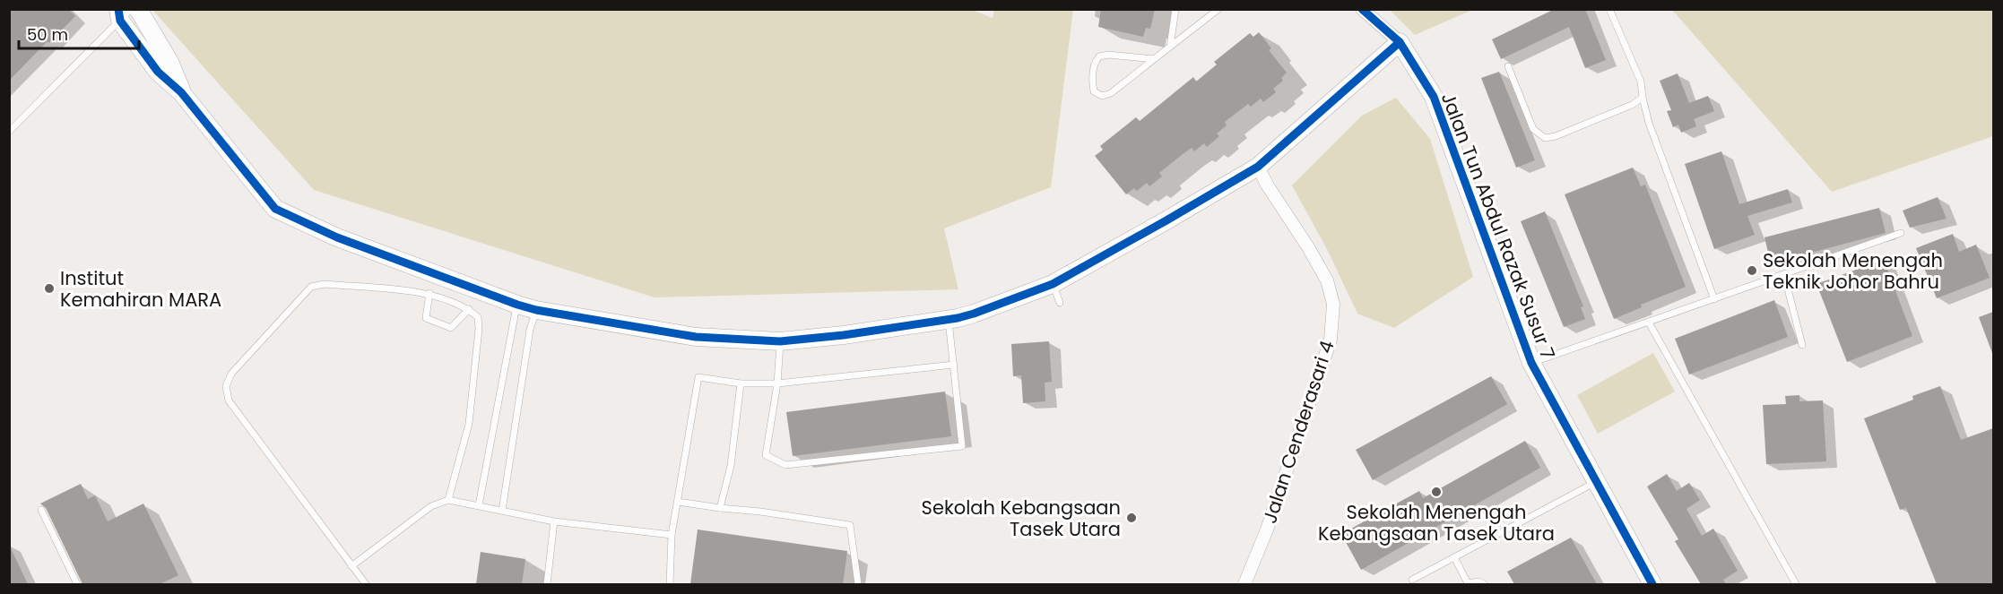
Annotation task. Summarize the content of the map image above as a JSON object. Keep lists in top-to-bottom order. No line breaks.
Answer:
{"streets":{"street":["Jalan Tun Abdul Razak Susur 7","Jalan Cenderasari 4"]},"places":["Sekolah Menengah Teknik Johor Bahru","Institut Kemahiran MARA","Sekolah Menengah Kebangsaan Tasek Utara","Sekolah Kebangsaan Tasek Utara"],"scale_bar":"50 m"}
